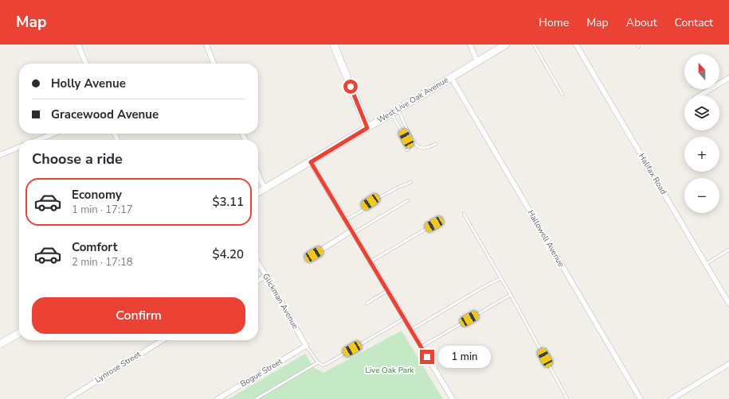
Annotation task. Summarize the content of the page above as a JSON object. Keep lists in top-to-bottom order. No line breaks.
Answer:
{"streets":{"street":["West Live Oak Avenue","Halifax Road","Hallowell Avenue","Glickman Avenue","Lynrose Street","Bogue Street"]},"crossings":[["West Live Oak Avenue","Hallowell Avenue"],["Glickman Avenue","Bogue Street"]],"parks":["Live Oak Park"],"north":"top","page":{"header":"Map","nav":["Home","Map","About","Contact"],"map_buttons":["+","−"],"banner":["Holly Avenue","Gracewood Avenue"],"heading":"Choose a ride","list":[{"name":"Economy","note":"1 min · 17:17","value":"$3.11"},{"name":"Comfort","note":"2 min · 17:18","value":"$4.20"}],"buttons":"Confirm","bubble":"1 min"}}
